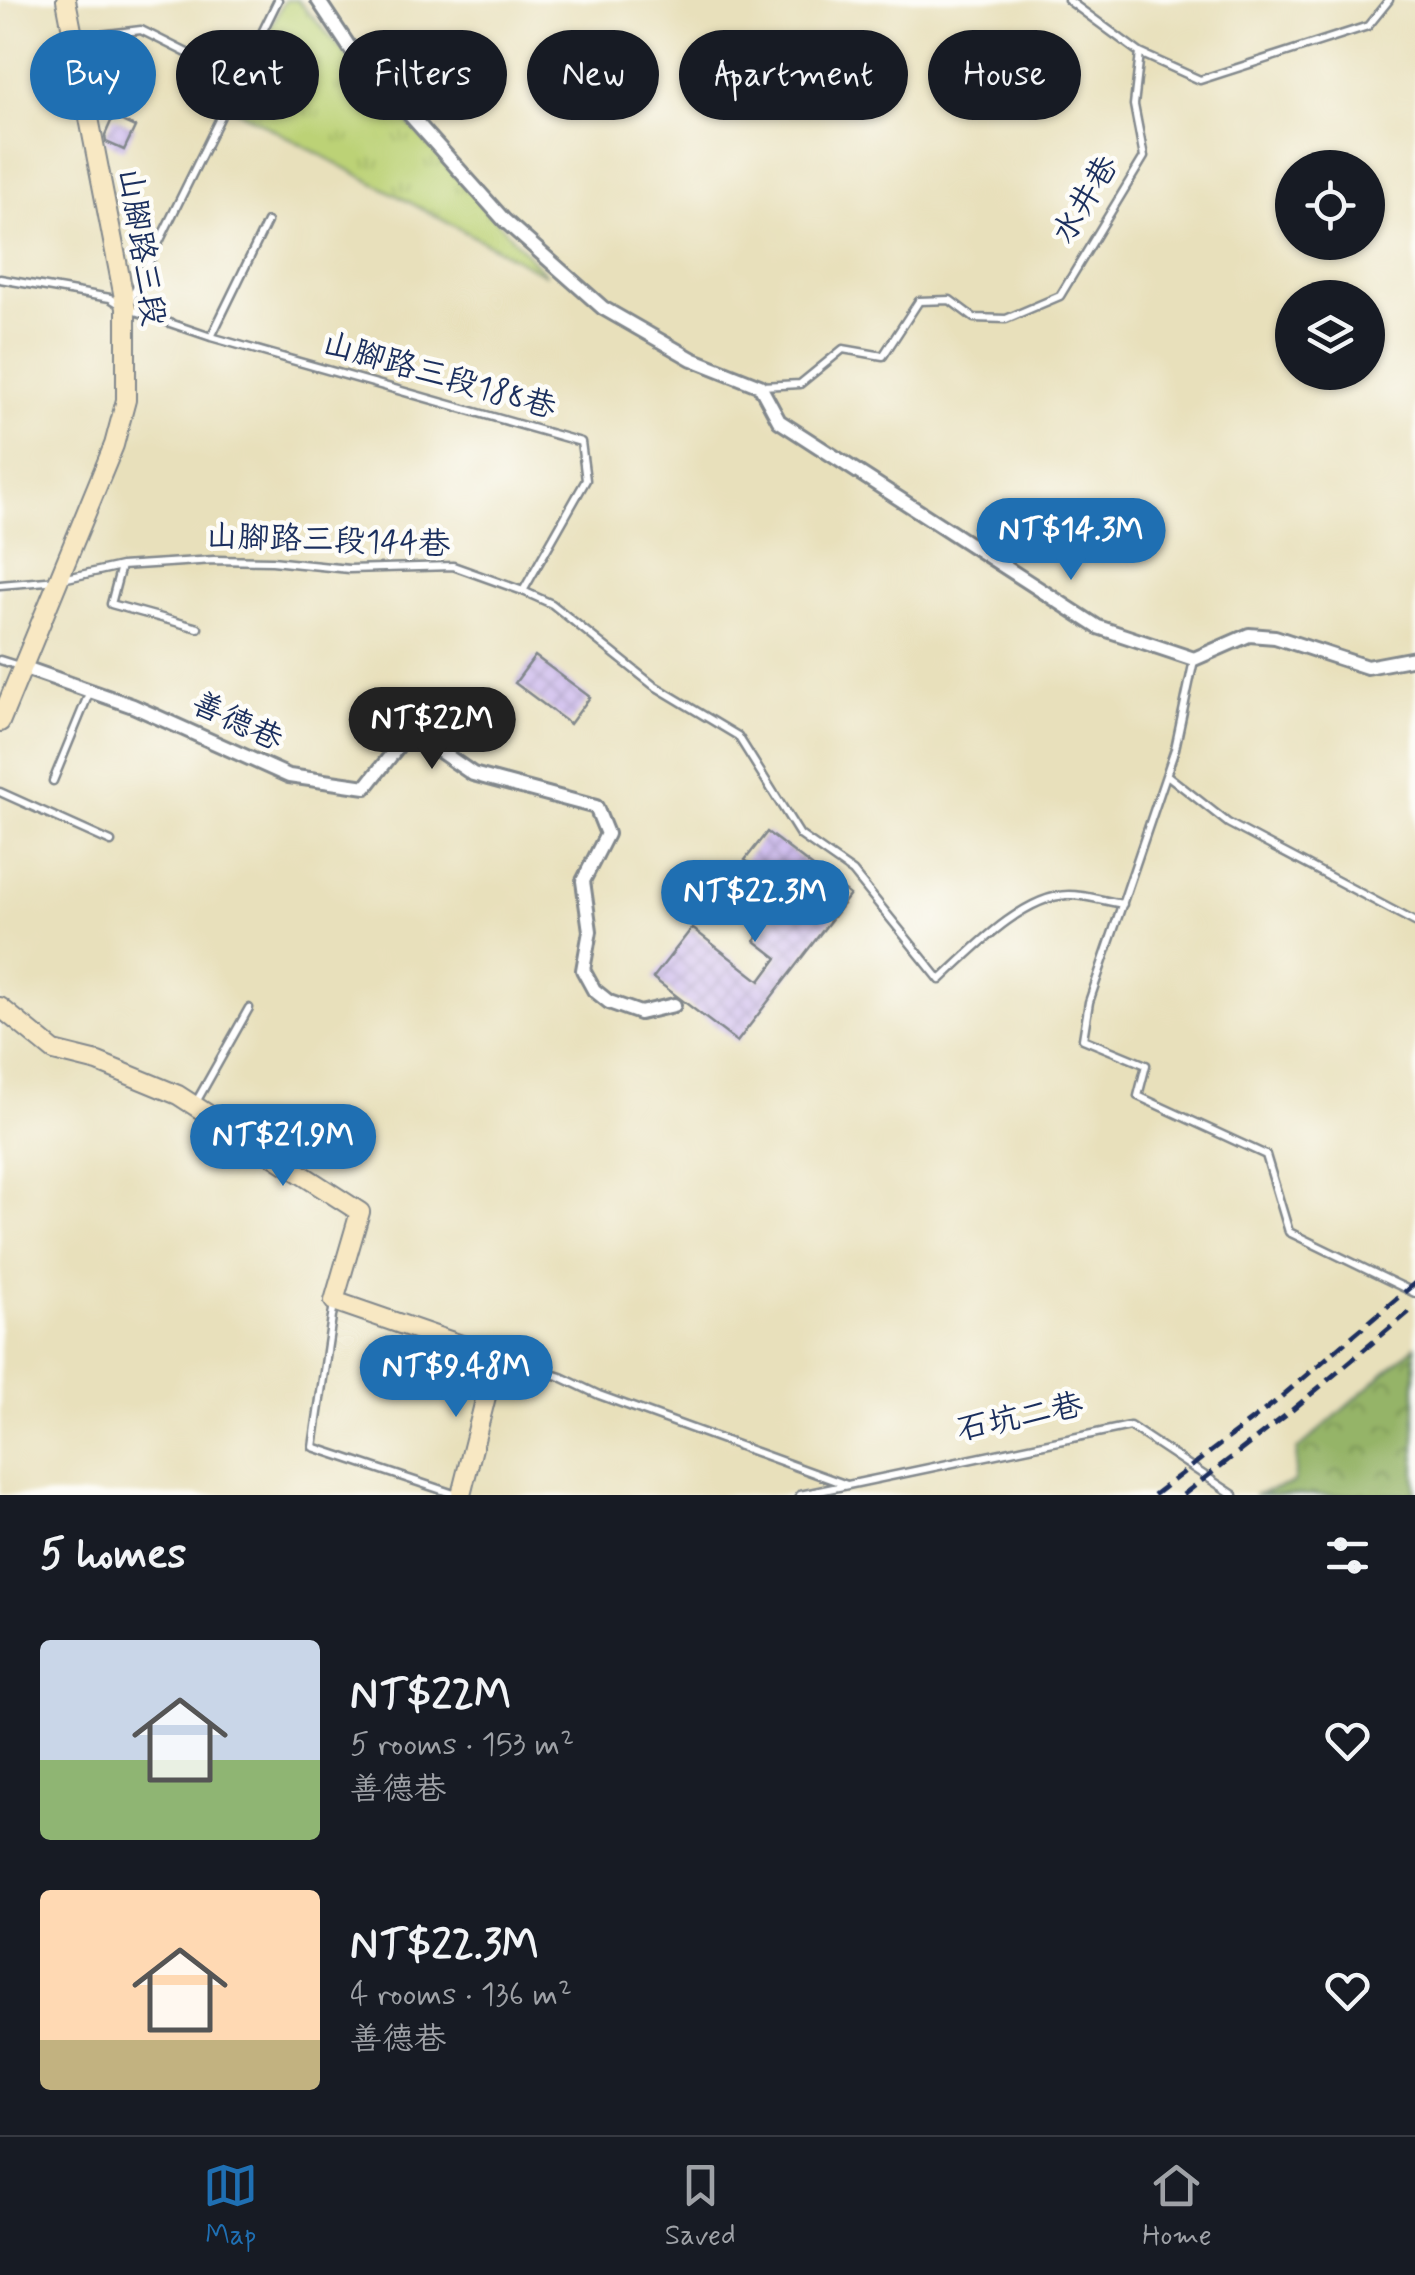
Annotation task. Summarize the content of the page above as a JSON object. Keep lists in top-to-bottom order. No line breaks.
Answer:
{"streets":{"street":["山腳路三段","善德巷"],"lane":["水井巷","山腳路三段188巷","山腳路三段144巷","石坑二巷"]},"crossings":[["山腳路三段","山腳路三段188巷"],["山腳路三段","山腳路三段144巷"],["山腳路三段","善德巷"],["山腳路三段188巷","山腳路三段144巷"]],"page":{"chip":["Buy","Rent","Filters","New","Apartment","House"],"price":["NT$14.3M","NT$22M","NT$22.3M","NT$21.9M","NT$9.48M"],"heading":"5 homes","list":[{"name":"NT$22M","note":"5 rooms · 153 m² · 善德巷"},{"name":"NT$22.3M","note":"4 rooms · 136 m² · 善德巷"}],"tabs":["Map","Saved","Home"]}}
